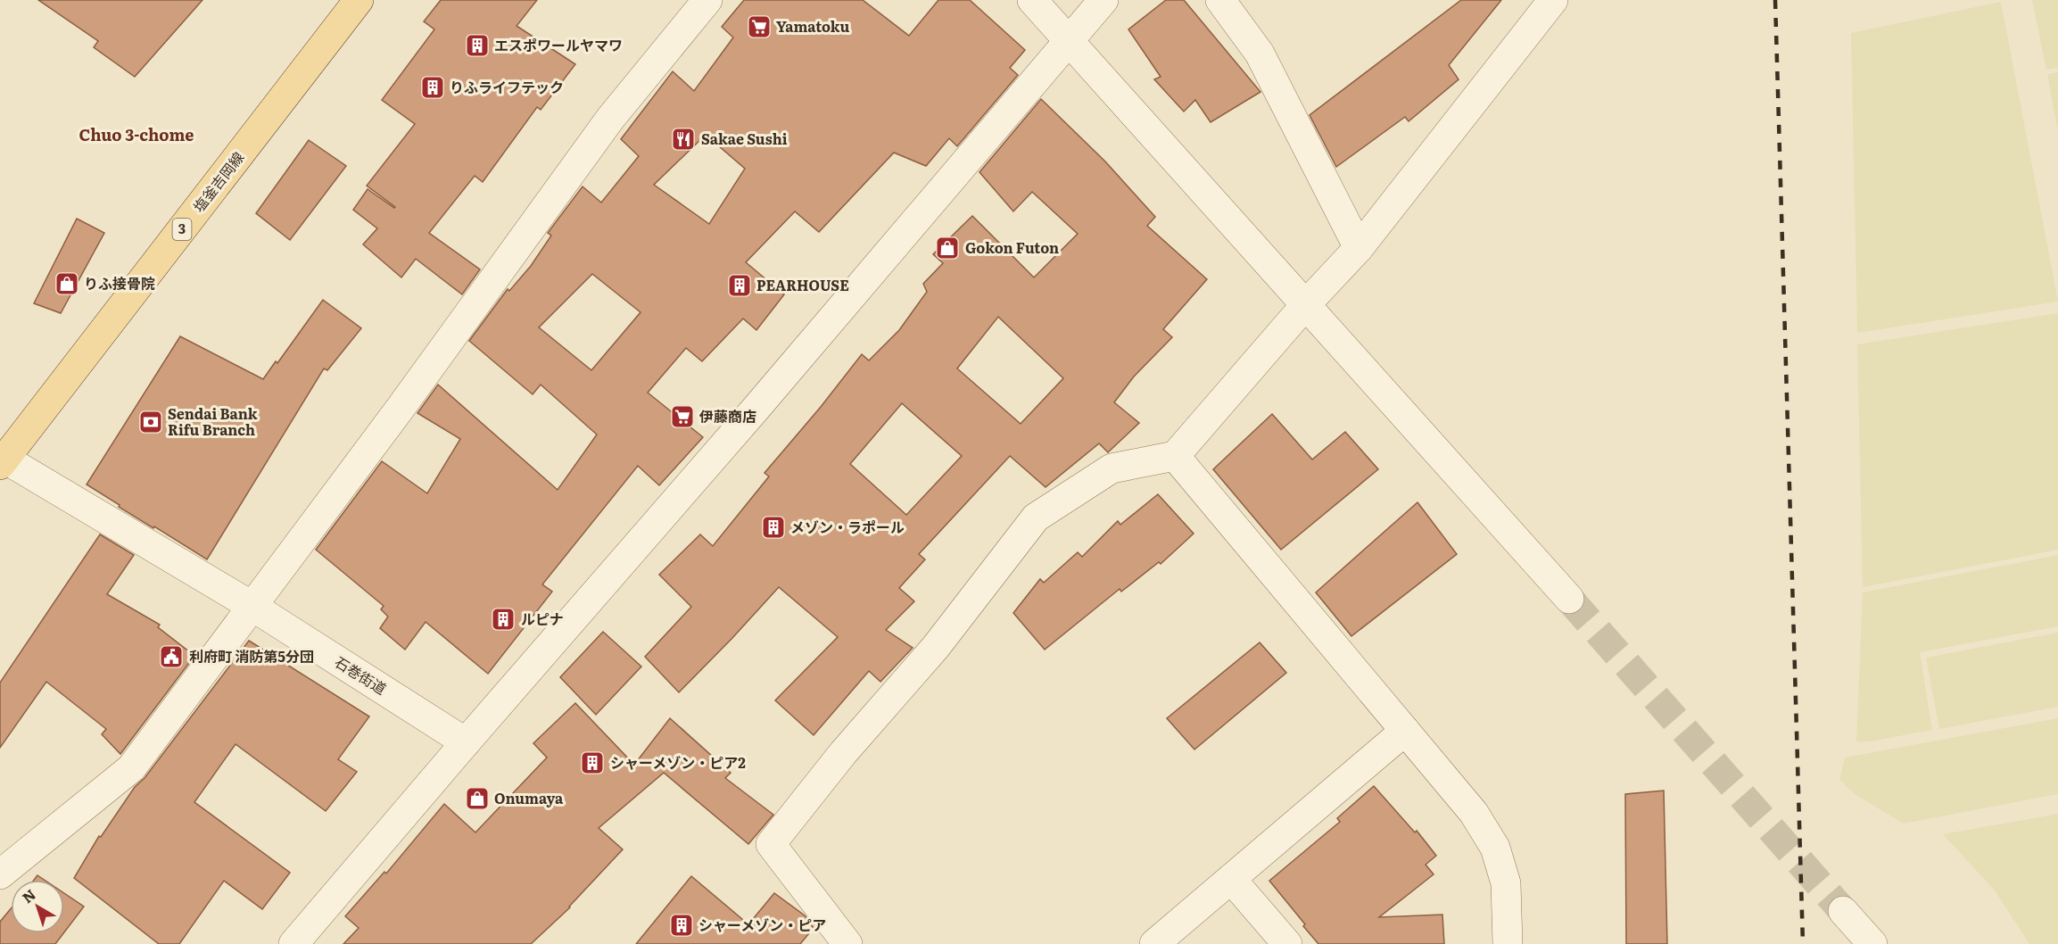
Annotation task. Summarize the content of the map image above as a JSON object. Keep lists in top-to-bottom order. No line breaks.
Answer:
{"streets":{"main road":["塩釜吉岡線","3"],"street":["石巻街道"]},"crossings":[["塩釜吉岡線","石巻街道"]],"districts":["Chuo 3-chome"],"places":{"supermarket":["Yamatoku","伊藤商店"],"building":["エスポワールヤマワ","りふライフテック","PEARHOUSE","メゾン・ラポール","ルピナ","シャーメゾン・ピア2","シャーメゾン・ピア"],"restaurant":["Sakae Sushi"],"shop":["Gokon Futon","りふ接骨院","Onumaya"],"bank":["Sendai Bank Rifu Branch"],"public building":["利府町 消防第5分団"]},"north":"top left"}
